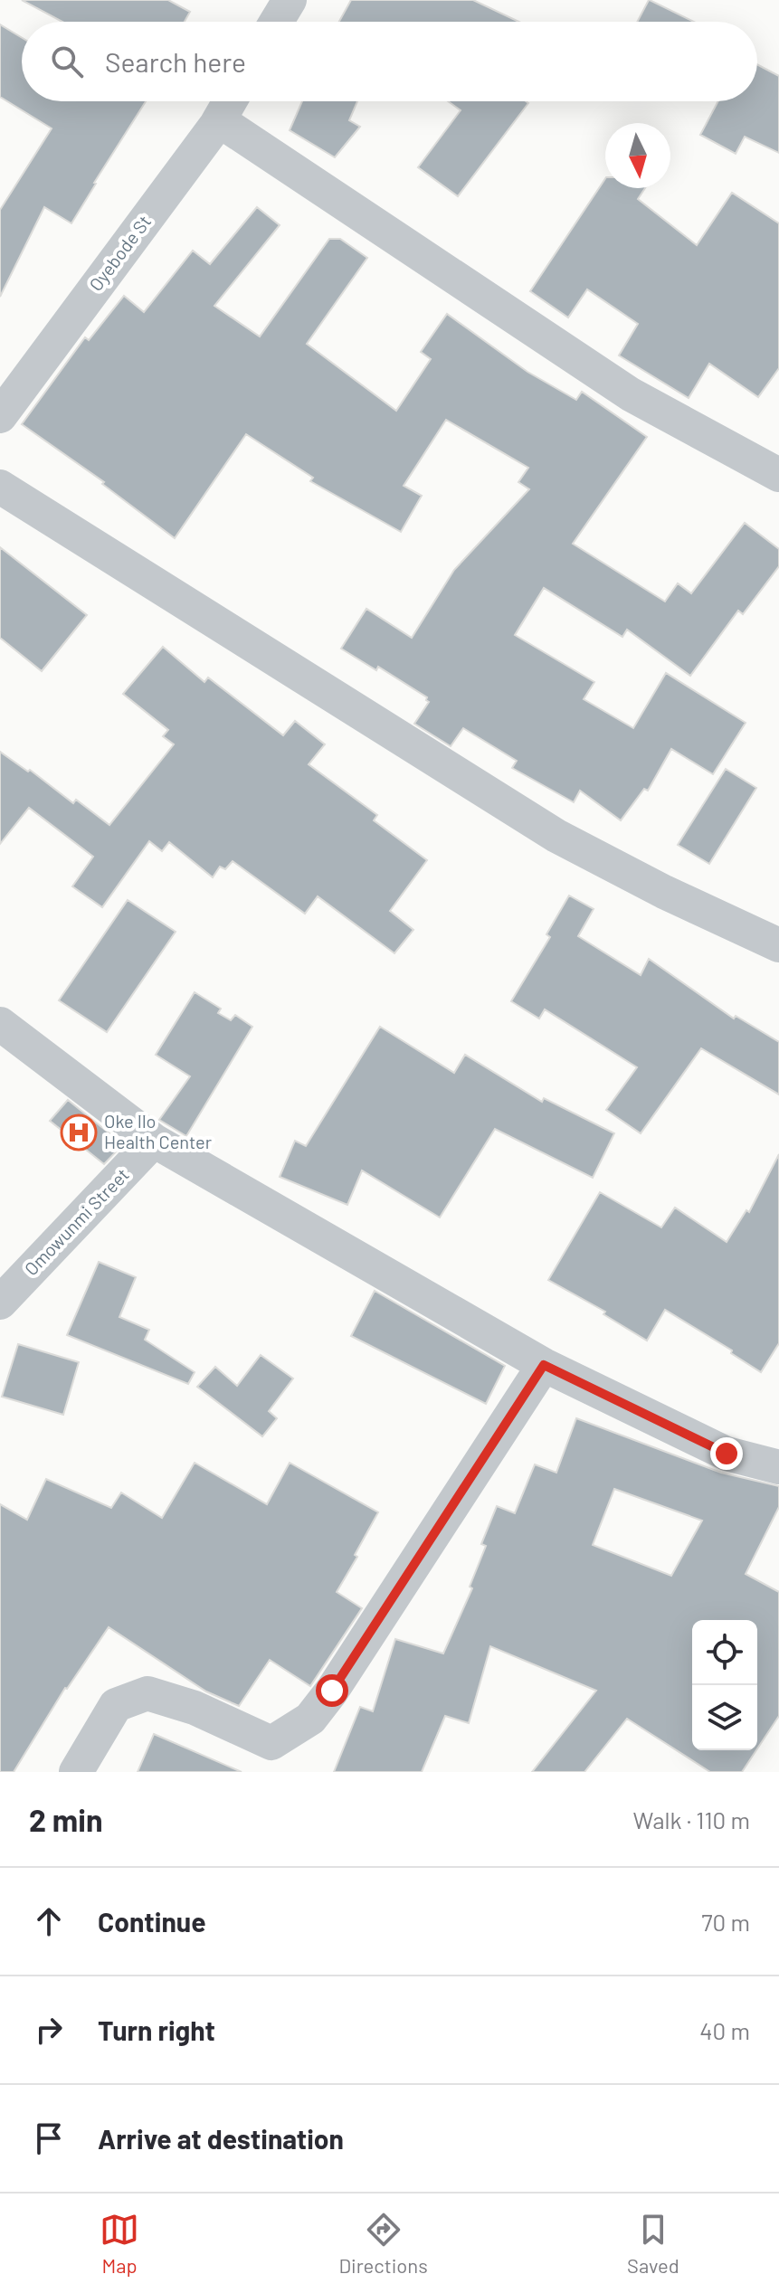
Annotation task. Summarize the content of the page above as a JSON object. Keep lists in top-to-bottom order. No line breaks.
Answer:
{"streets":{"street":["Oyebode St","Omowunmi Street"]},"places":{"hospital":["Oke Ilo Health Center"]},"north":"bottom","page":{"search":"Search here","heading":["2 min","Walk · 110 m"],"list":[["Continue","70 m"],["Turn right","40 m"],"Arrive at destination"],"nav":["Map","Directions","Saved"]}}
